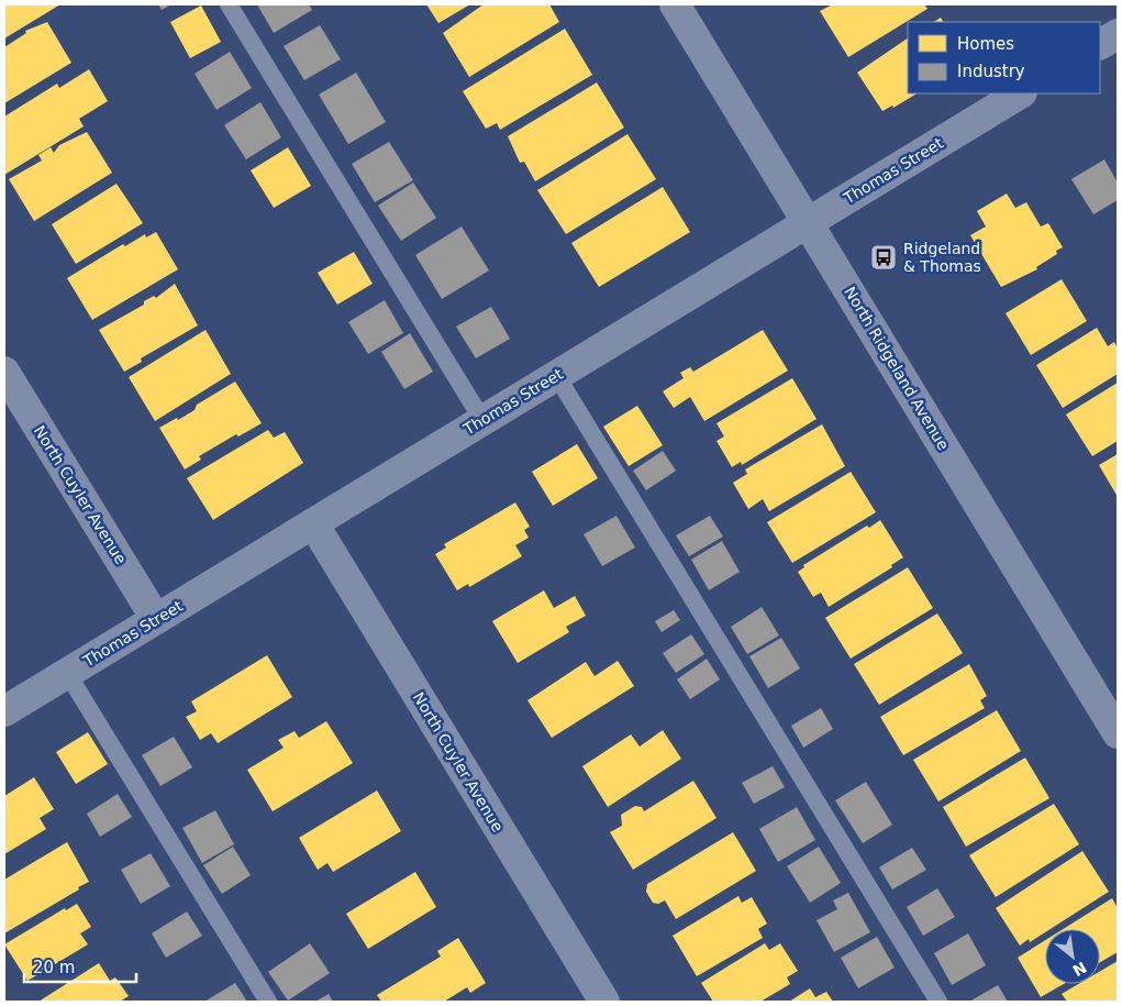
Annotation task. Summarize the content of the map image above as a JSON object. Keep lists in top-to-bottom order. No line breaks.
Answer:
{"streets":{"street":["Thomas Street","North Ridgeland Avenue","North Cuyler Avenue"]},"crossings":[["Thomas Street","North Ridgeland Avenue"],["Thomas Street","North Cuyler Avenue"]],"places":{"bus stop":["Ridgeland & Thomas"]},"legend":["Homes","Industry"],"scale_bar":"20 m","north":"bottom right"}
